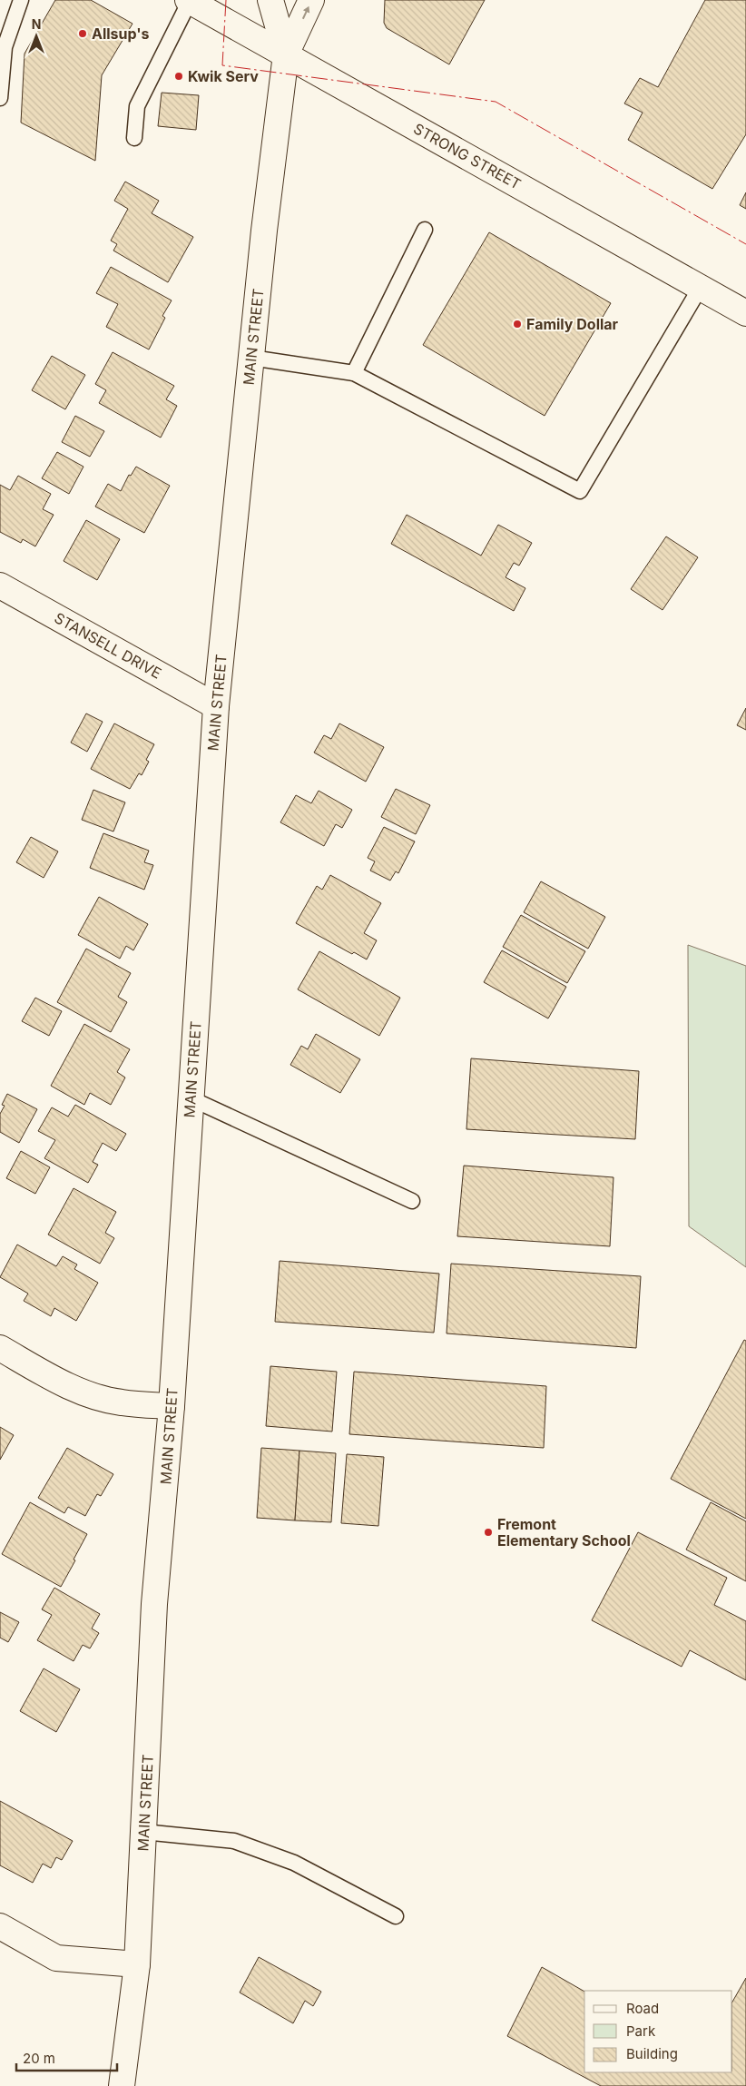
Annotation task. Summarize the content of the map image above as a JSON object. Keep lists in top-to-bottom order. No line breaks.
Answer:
{"streets":{"main road":["STRONG STREET","MAIN STREET","STANSELL DRIVE"]},"crossings":[["STRONG STREET","MAIN STREET"],["MAIN STREET","STANSELL DRIVE"]],"places":["Allsup's","Kwik Serv","Family Dollar","Fremont Elementary School"],"legend":["Road","Park","Building"],"scale_bar":"20 m","north":"top"}
